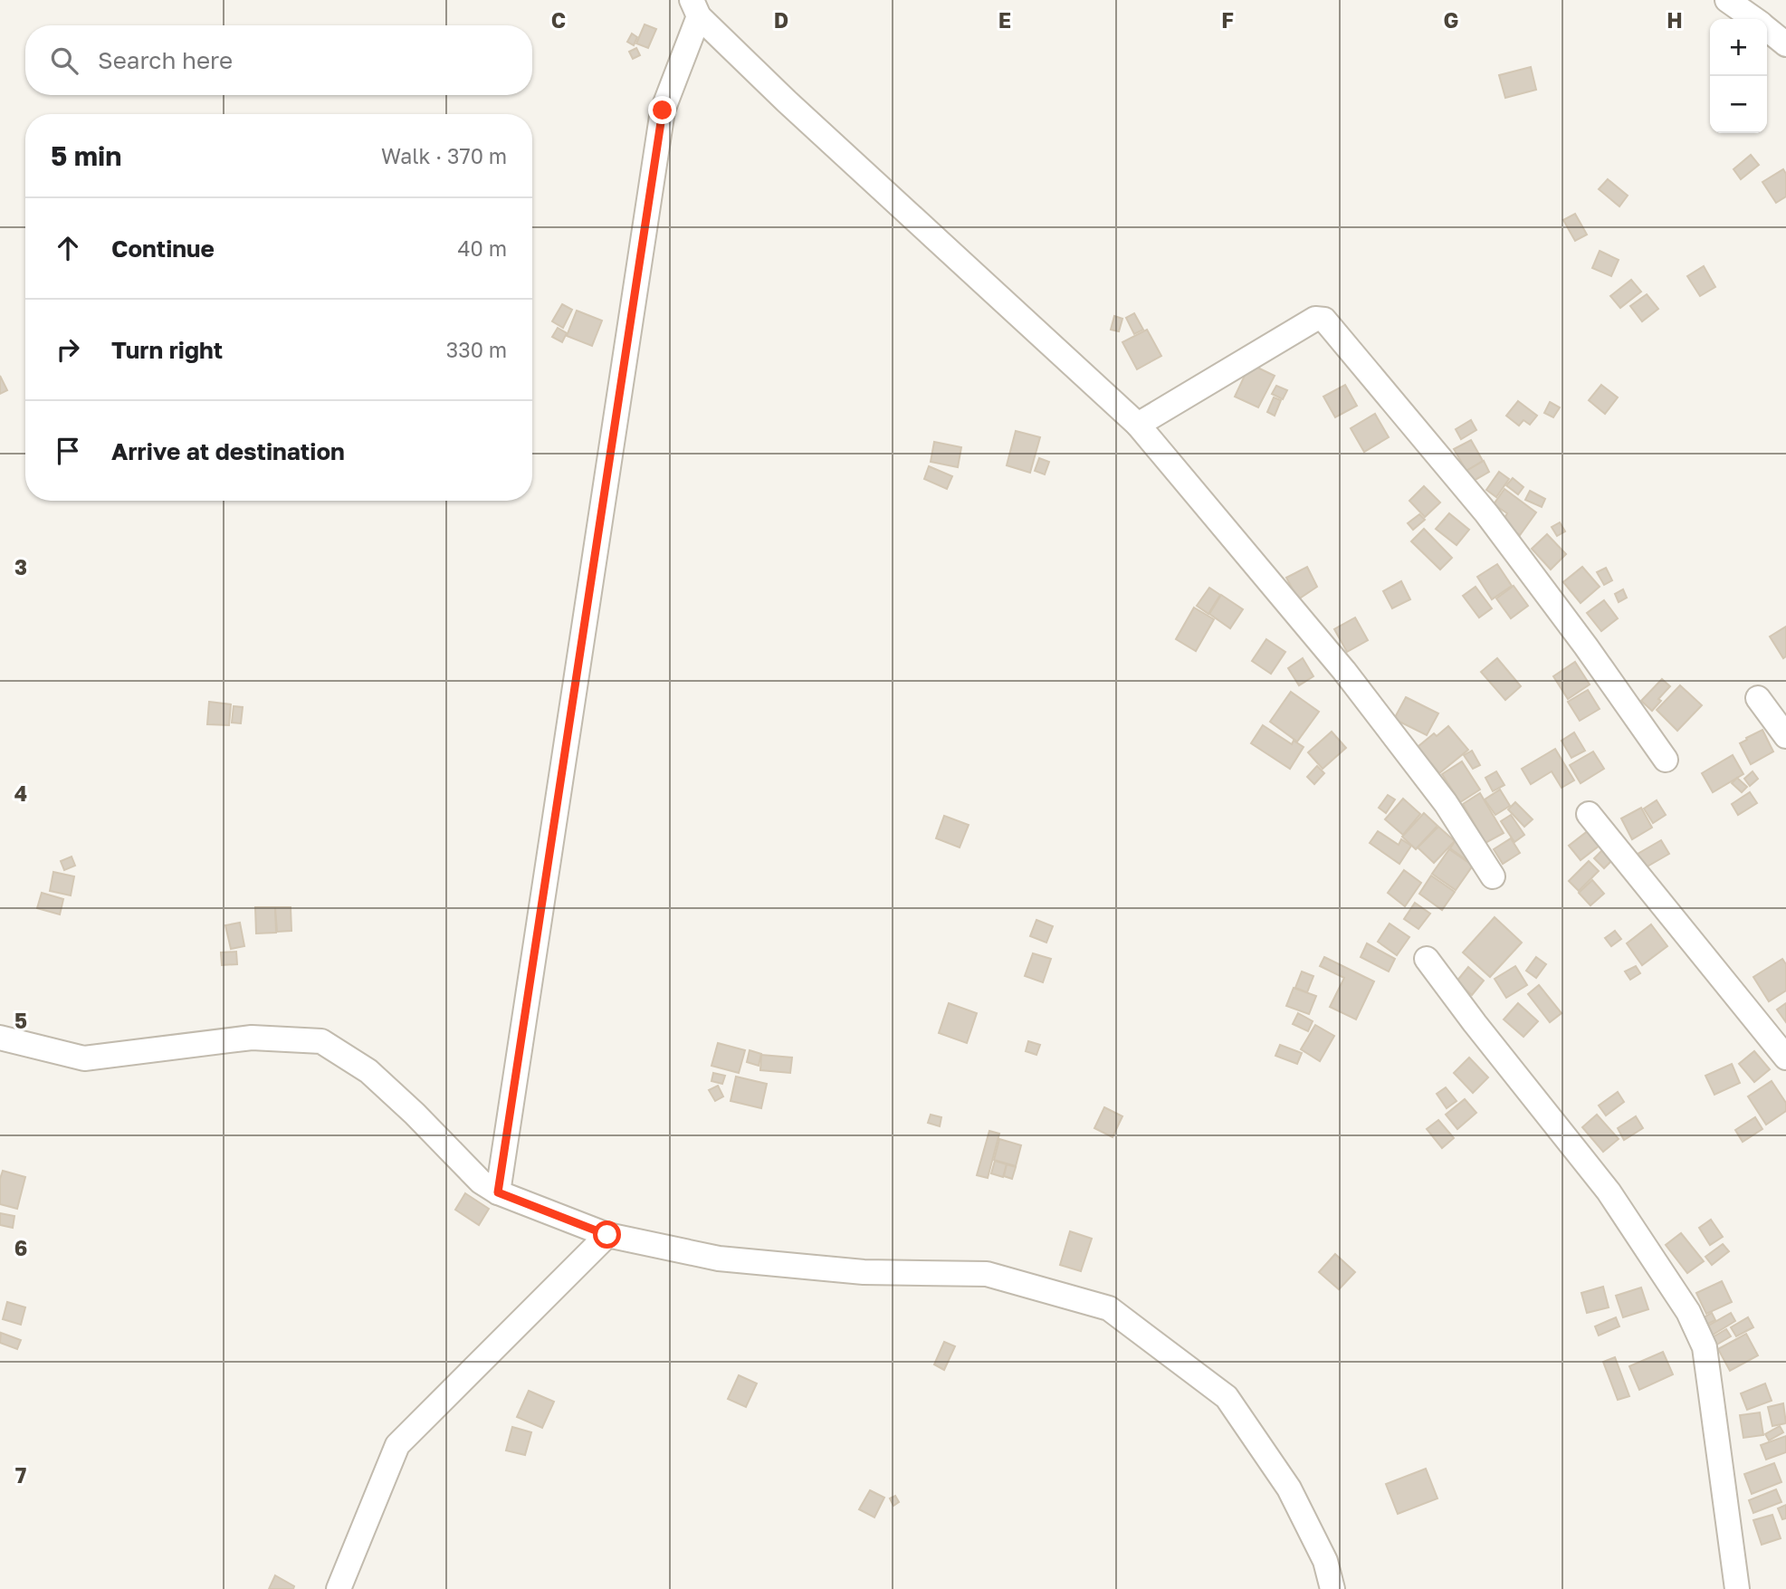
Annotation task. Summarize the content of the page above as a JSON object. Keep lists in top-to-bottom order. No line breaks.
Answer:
{"page":{"map_buttons":["+","−"],"search":"Search here","heading":["5 min","Walk · 370 m"],"list":[["Continue","40 m"],["Turn right","330 m"],"Arrive at destination"]},"grid":{"columns":["C","D","E","F","G","H"],"rows":["3","4","5","6","7"]}}
